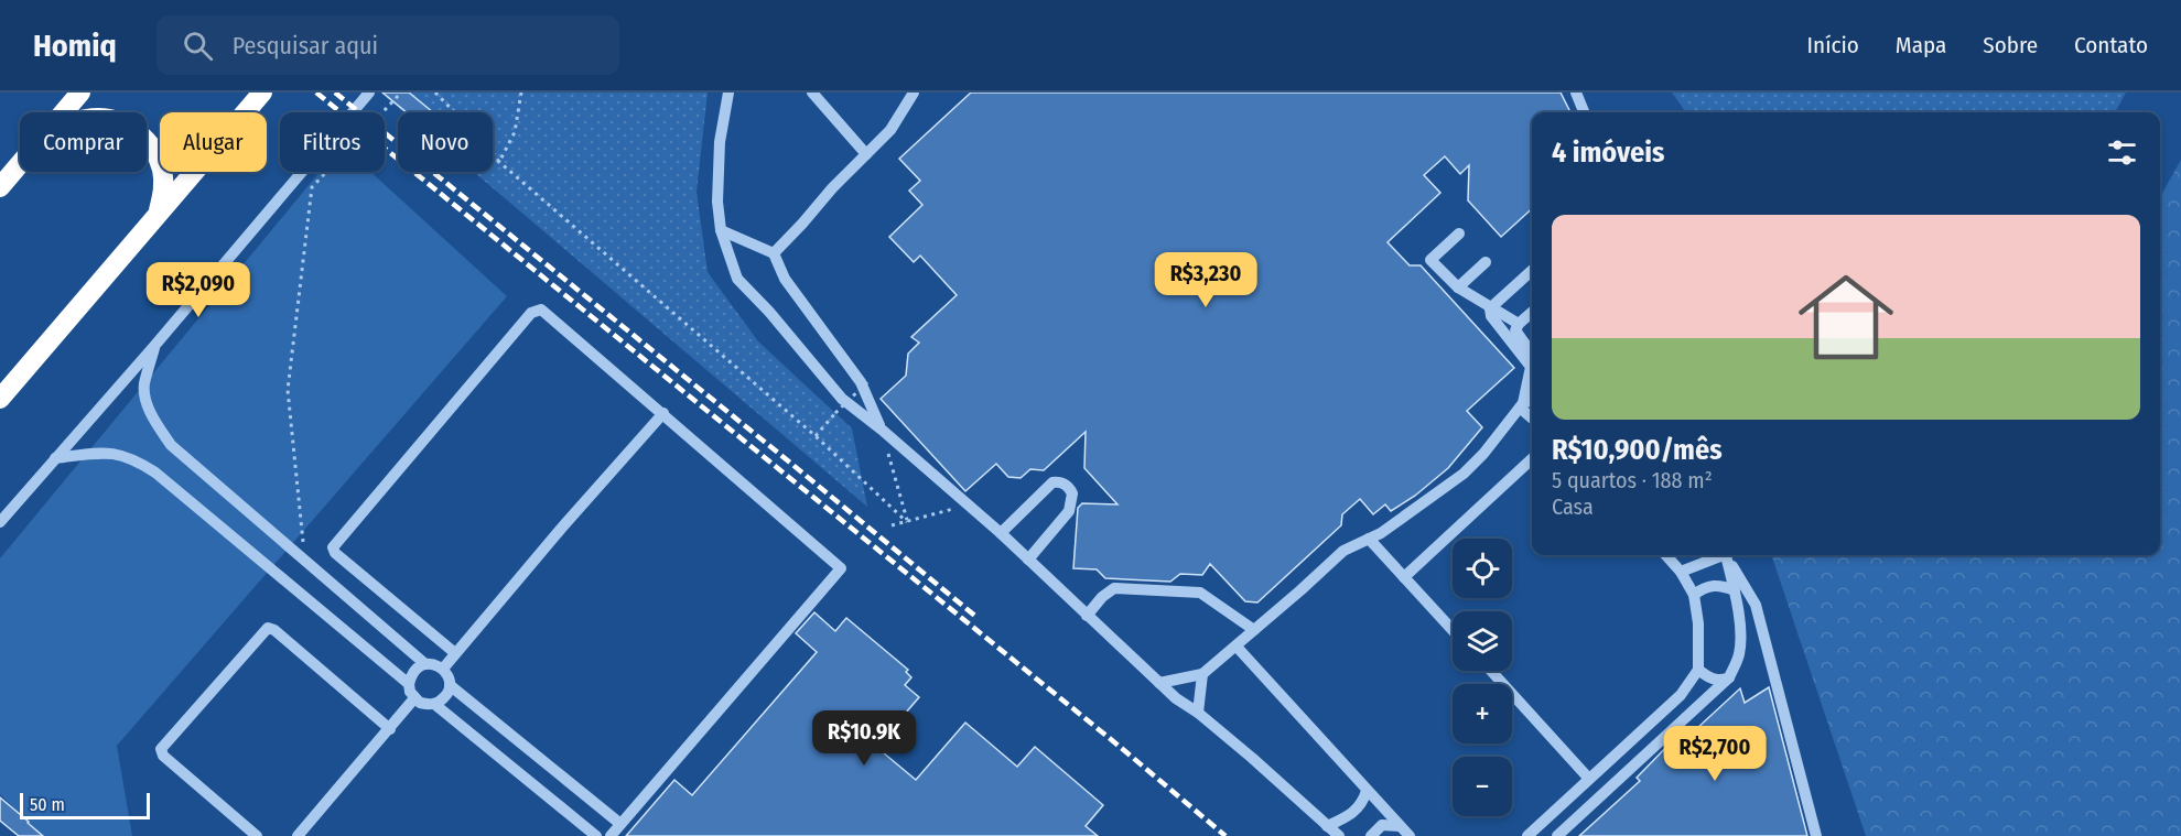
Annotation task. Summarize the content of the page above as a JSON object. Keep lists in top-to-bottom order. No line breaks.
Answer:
{"scale_bar":"50 m","page":{"header":"Homiq","search":"Pesquisar aqui","nav":["Início","Mapa","Sobre","Contato"],"chip":["Comprar","Alugar","Filtros","Novo"],"heading":"4 imóveis","list":[{"name":"R$10,900/mês","note":"5 quartos · 188 m² · Casa"}],"price":["R$3,230","R$2,090","R$10.9K","R$2,700"],"map_buttons":["+","−"],"scale":"50 m"}}
